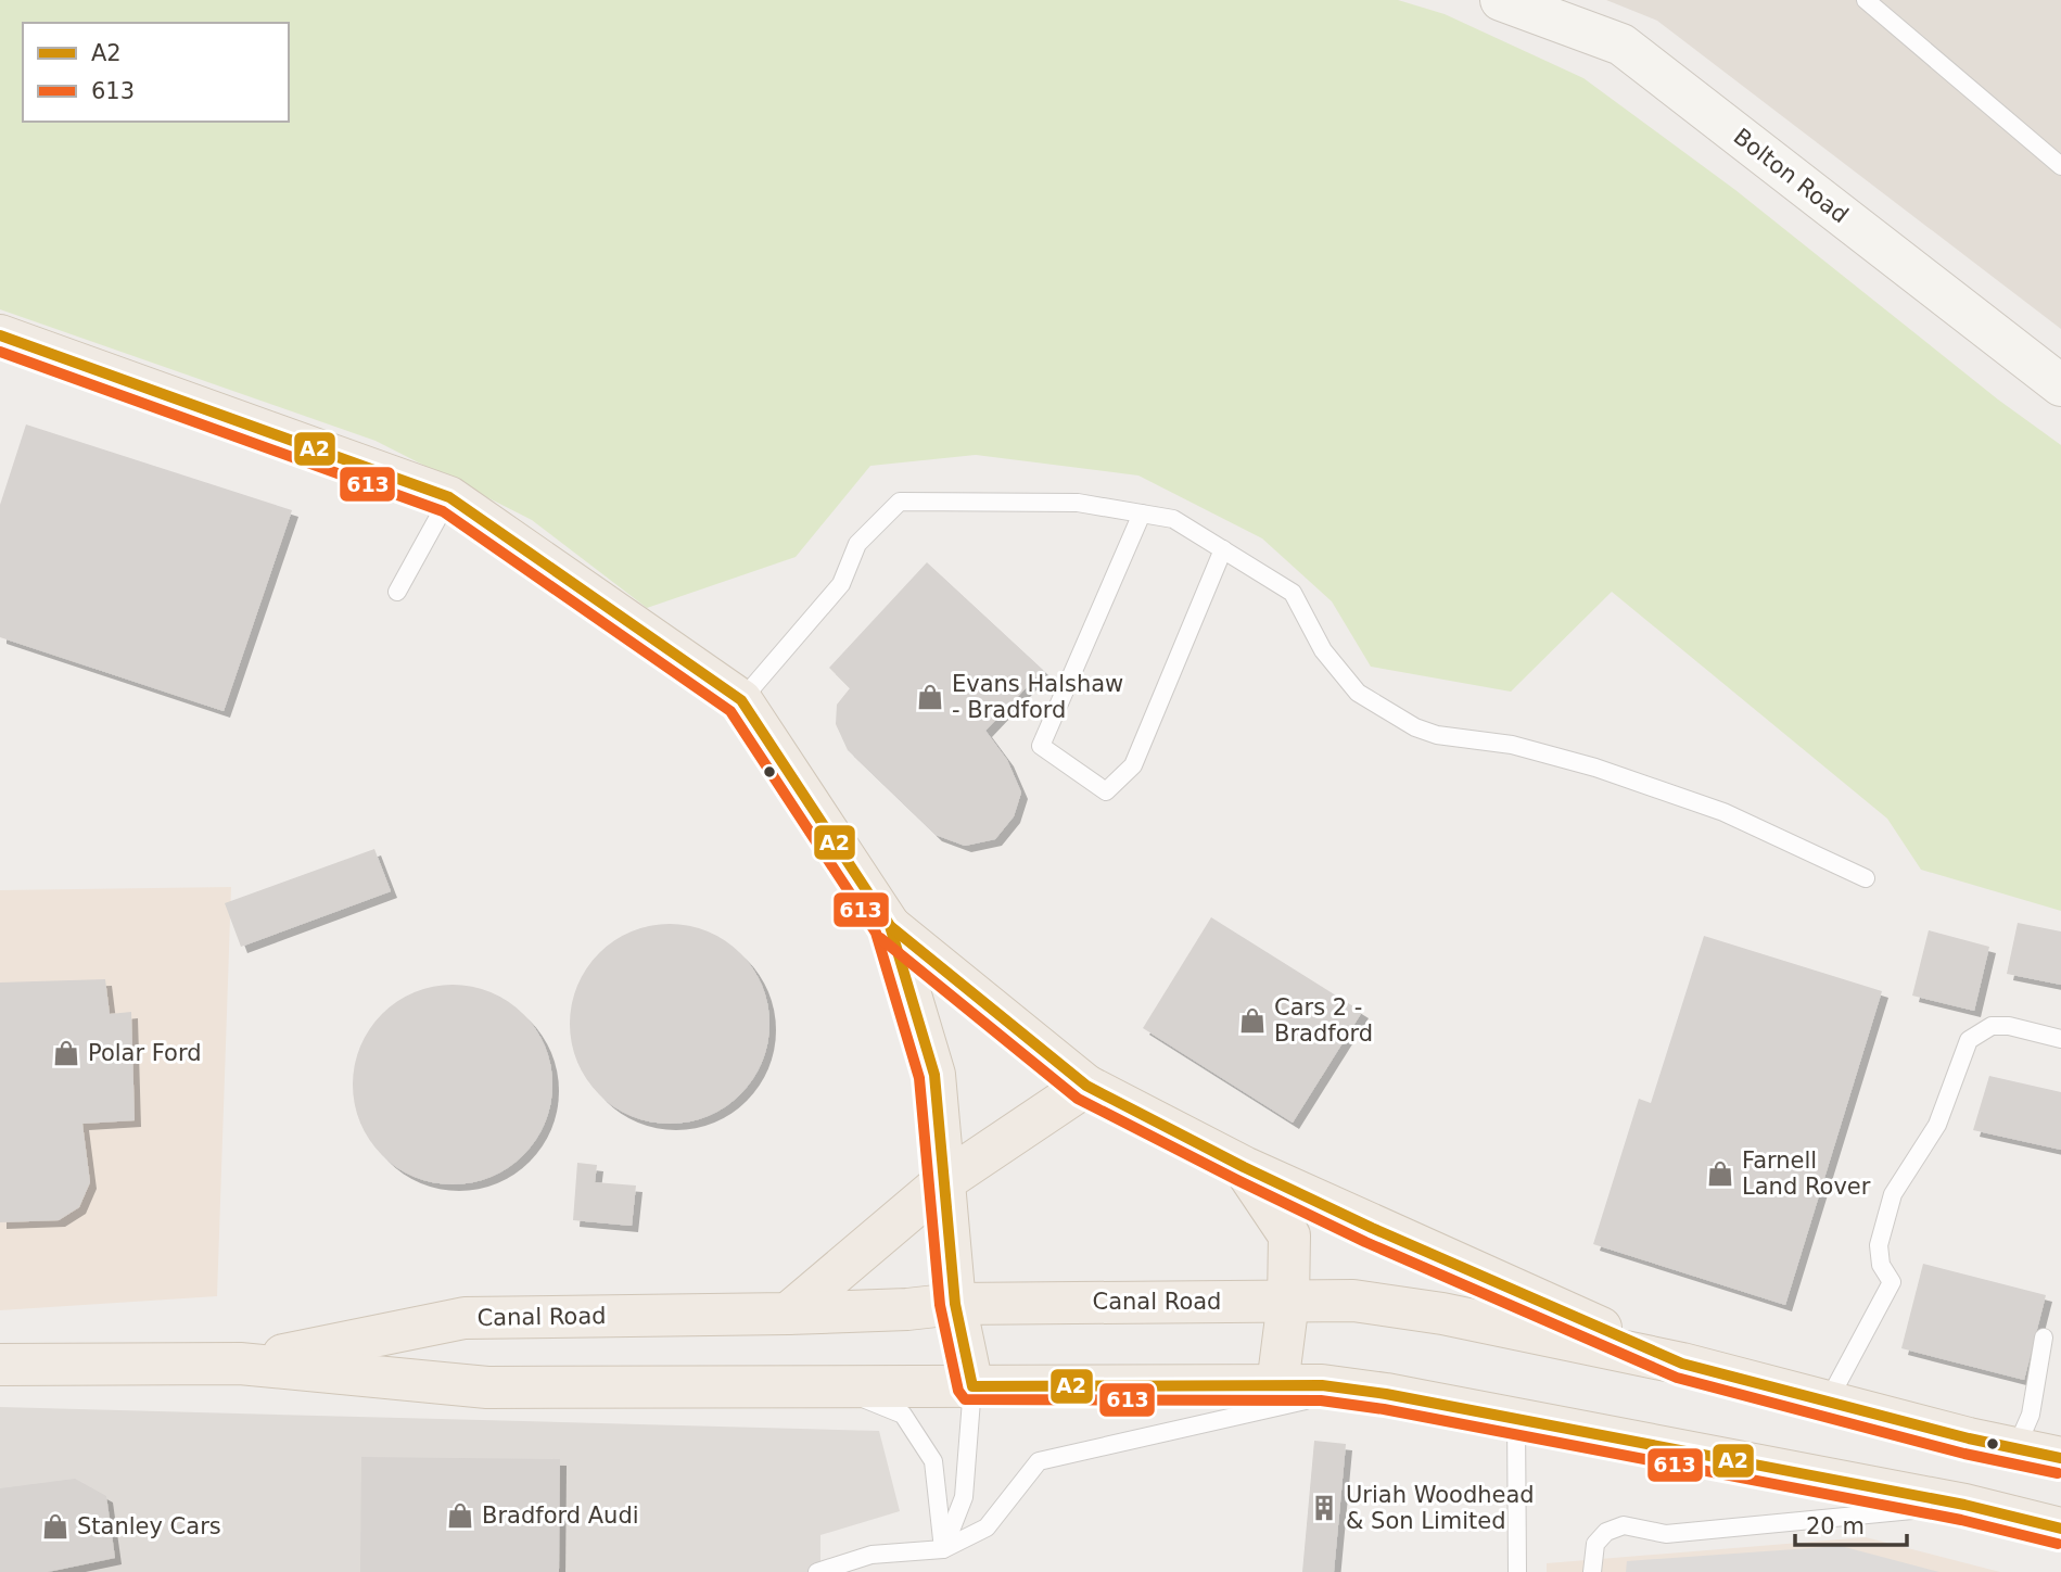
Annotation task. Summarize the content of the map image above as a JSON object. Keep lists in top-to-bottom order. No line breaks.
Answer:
{"streets":{"main road":["Canal Road"],"street":["Bolton Road"]},"places":{"shop":["Evans Halshaw - Bradford","Cars 2 - Bradford","Polar Ford","Farnell Land Rover","Bradford Audi","Stanley Cars"],"building":["Uriah Woodhead & Son Limited"]},"lines":["transit line A2","transit line 613"],"legend":["A2","613"],"scale_bar":"20 m"}
